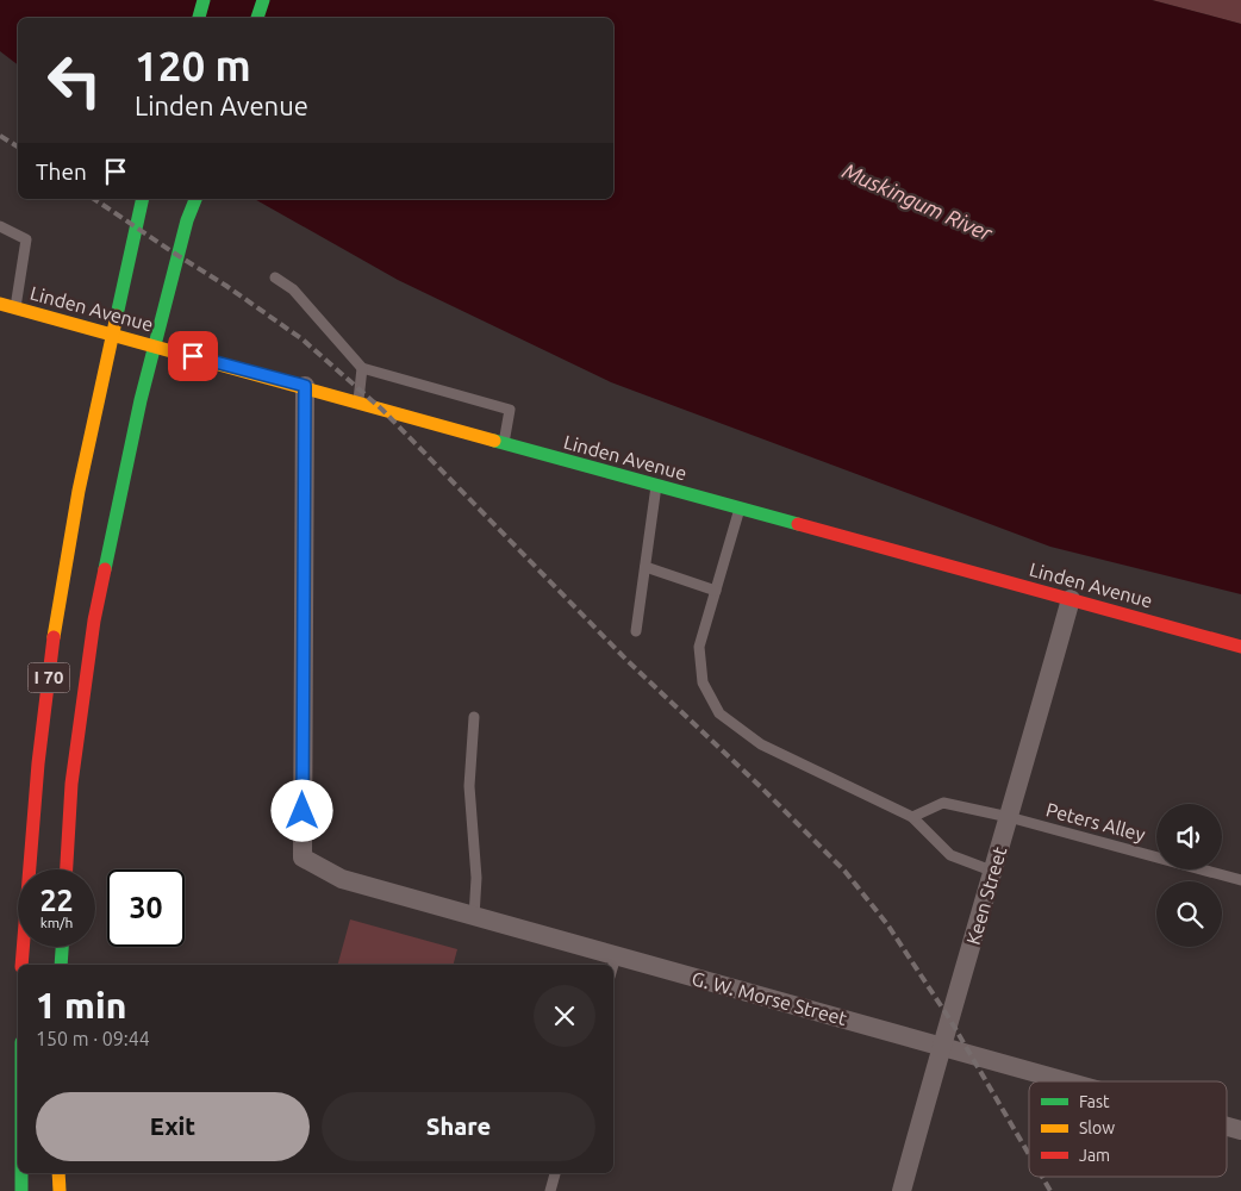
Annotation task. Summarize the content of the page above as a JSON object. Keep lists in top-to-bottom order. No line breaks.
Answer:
{"streets":{"main road":["Linden Avenue","I 70"],"street":["Keen Street","G. W. Morse Street"],"lane":["Peters Alley"]},"crossings":[["Linden Avenue","Keen Street"],["Linden Avenue","G. W. Morse Street"],["Peters Alley","Keen Street"],["Keen Street","G. W. Morse Street"]],"water":["Muskingum River"],"legend":["Fast","Slow","Jam"],"page":{"turn":["120 m","Linden Avenue"],"then":"Then","speed":"22 km/h","limit":"30","heading":["1 min","150 m · 09:44"],"buttons":["Exit","Share"]}}
